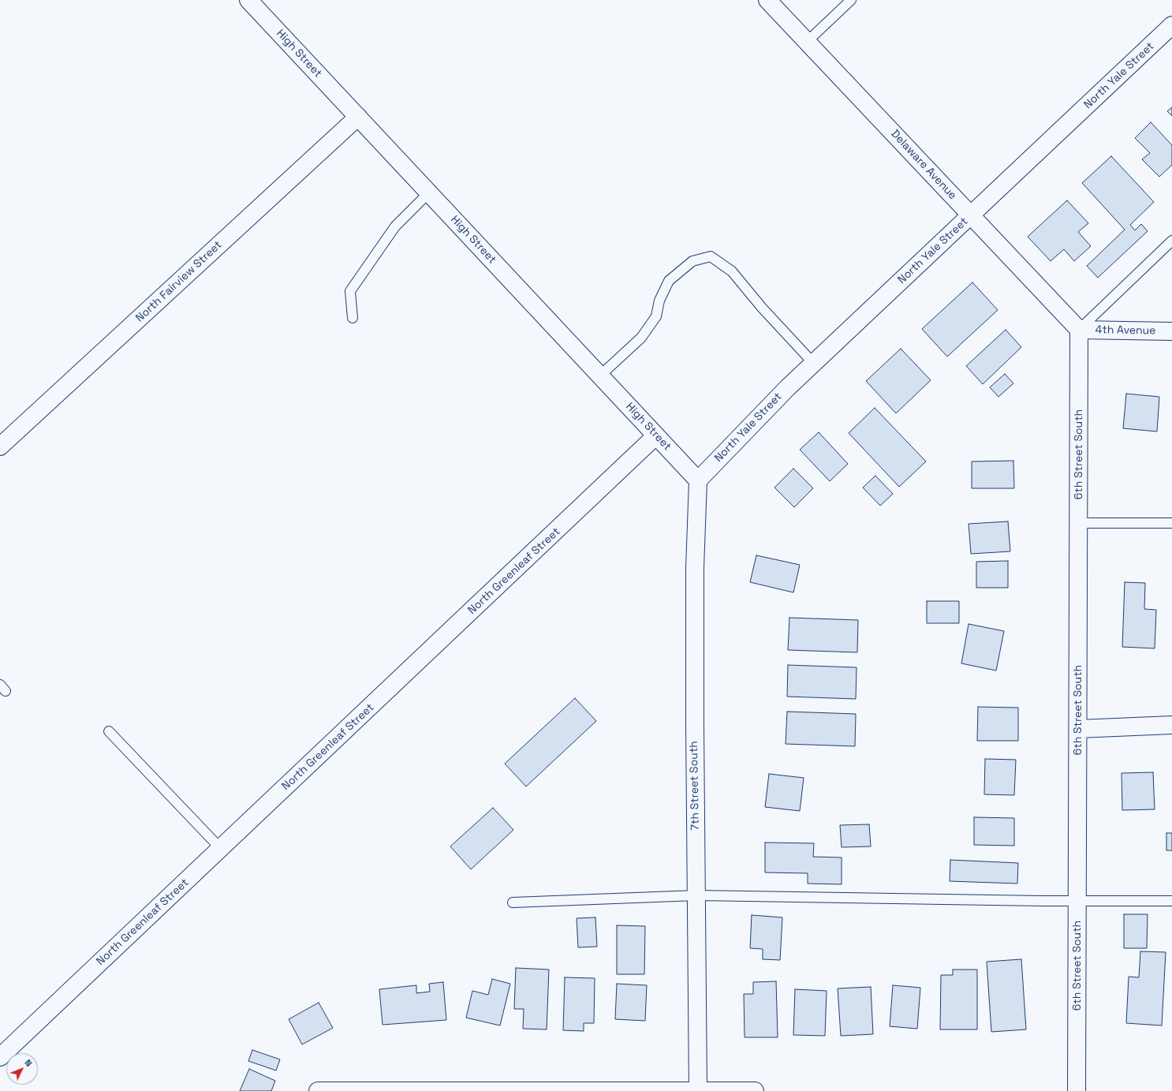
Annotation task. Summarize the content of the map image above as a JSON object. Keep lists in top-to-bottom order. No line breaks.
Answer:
{"streets":{"street":["High Street","North Yale Street","Delaware Avenue","North Fairview Street","4th Avenue","6th Street South","North Greenleaf Street","7th Street South"]},"crossings":[["High Street","North Yale Street"],["High Street","North Fairview Street"],["High Street","North Greenleaf Street"],["High Street","7th Street South"],["North Yale Street","Delaware Avenue"],["North Yale Street","7th Street South"],["Delaware Avenue","4th Avenue"],["Delaware Avenue","6th Street South"],["4th Avenue","6th Street South"]],"north":"top right"}
